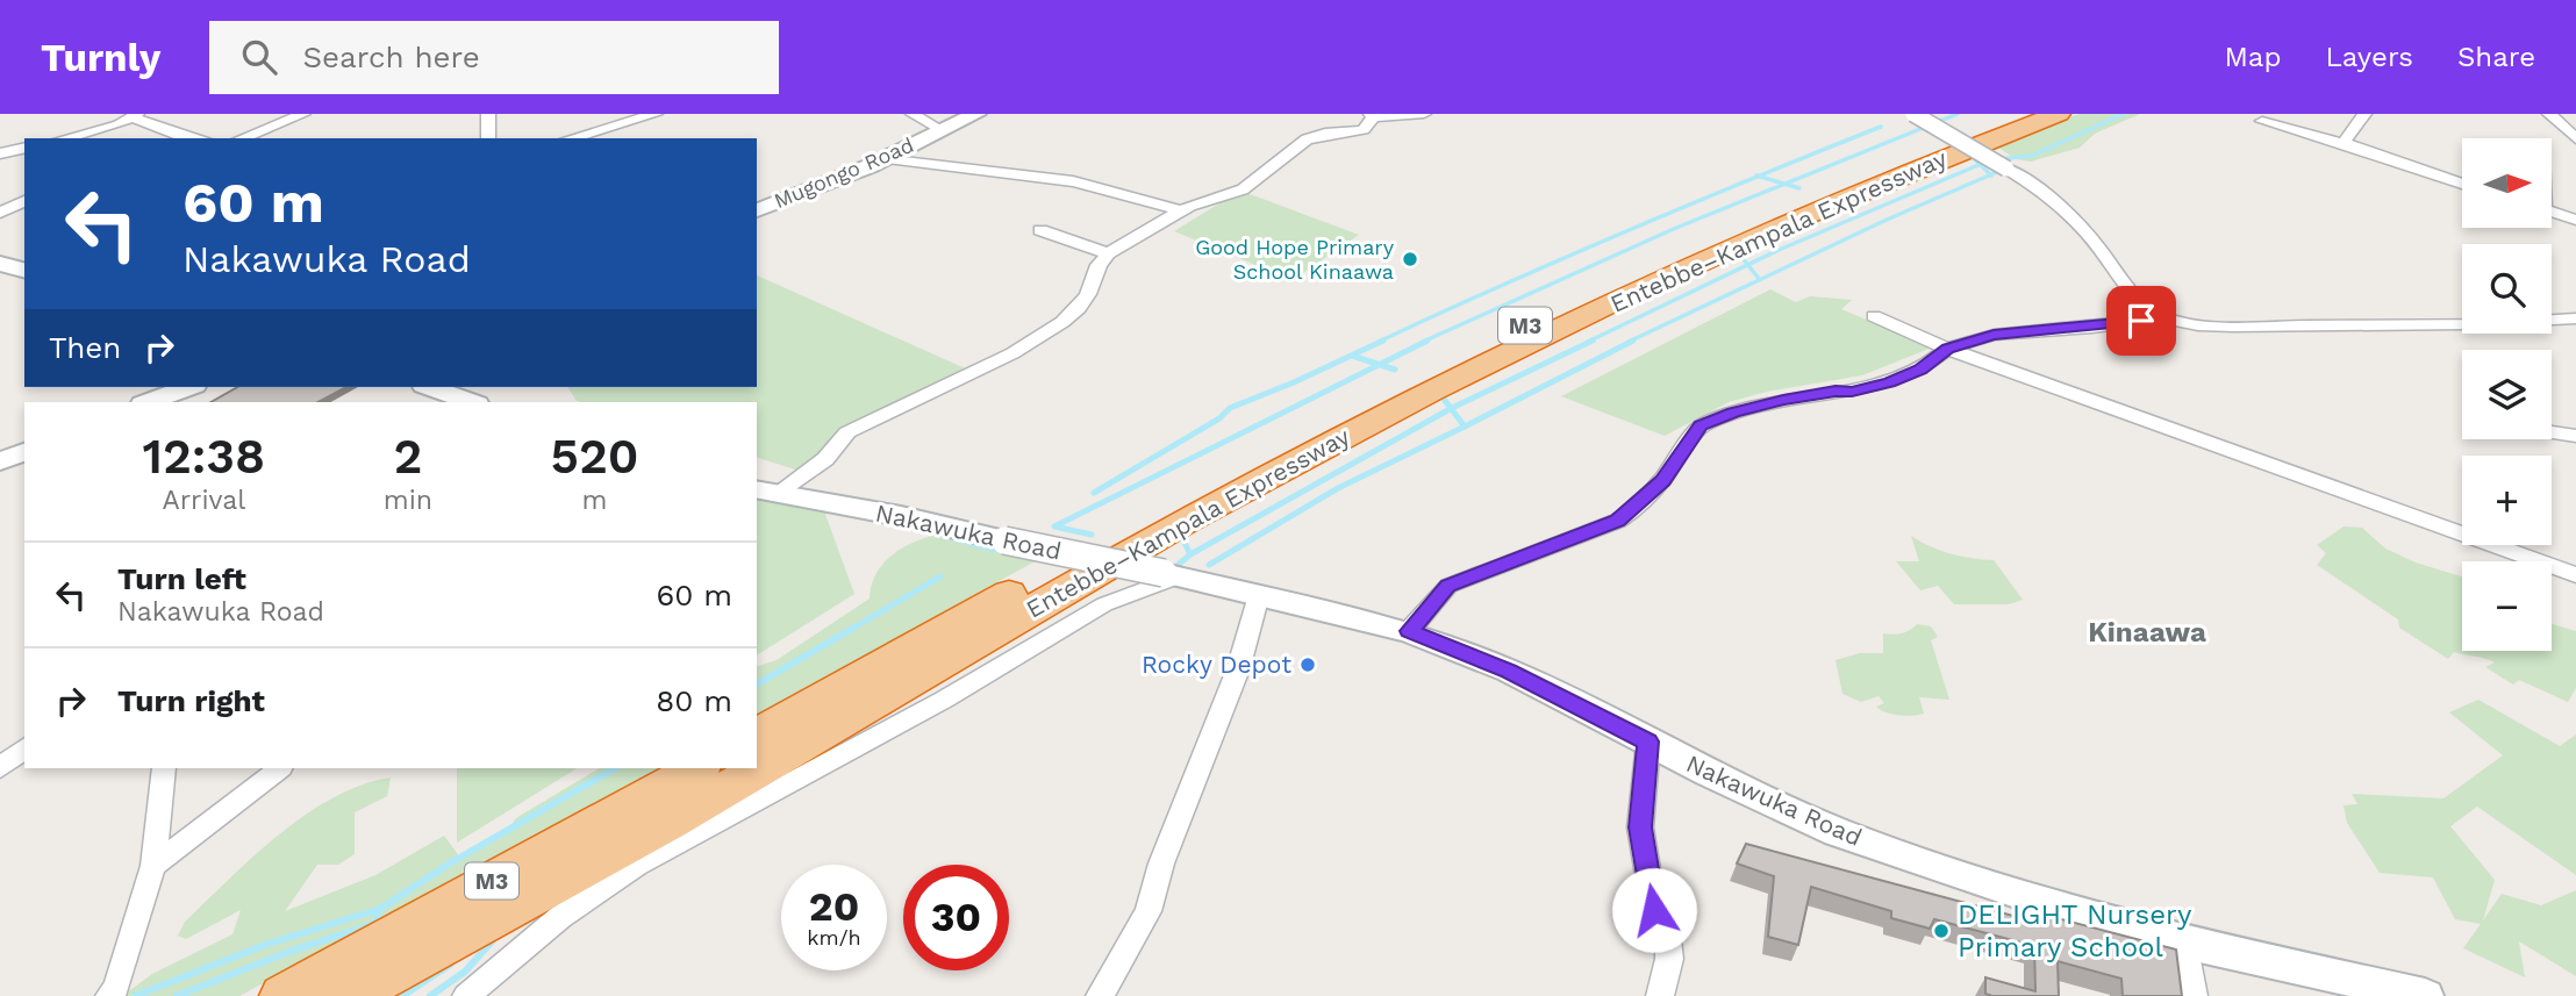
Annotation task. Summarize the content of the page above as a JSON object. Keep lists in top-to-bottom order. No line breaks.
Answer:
{"streets":{"highway":["Entebbe–Kampala Expressway","M3"],"main road":["Mugongo Road","Nakawuka Road"]},"districts":["Kinaawa"],"places":["Good Hope Primary School Kinaawa","Rocky Depot","DELIGHT Nursery Primary School"],"north":"right","page":{"header":"Turnly","search":"Search here","nav":["Map","Layers","Share"],"map_buttons":["+","−"],"turn":["60 m","Nakawuka Road"],"then":"Then","eta":["12:38","Arrival","2","min","520","m"],"list":[{"name":"Turn left","note":"Nakawuka Road","value":"60 m"},{"name":"Turn right","value":"80 m"}],"speed":"20 km/h","limit":"30"}}
